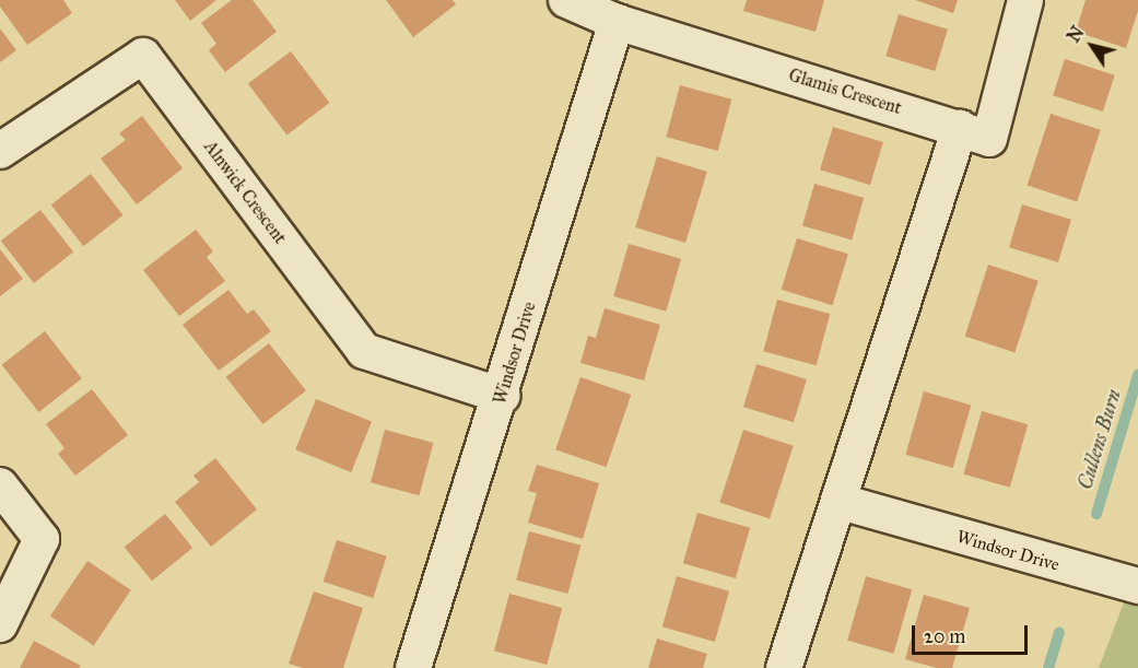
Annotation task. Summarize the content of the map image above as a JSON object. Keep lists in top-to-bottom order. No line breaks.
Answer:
{"streets":{"street":["Glamis Crescent","Alnwick Crescent","Windsor Drive"]},"crossings":[["Glamis Crescent","Windsor Drive"],["Alnwick Crescent","Windsor Drive"]],"water":["Cullens Burn"],"scale_bar":"20 m","north":"top left"}
